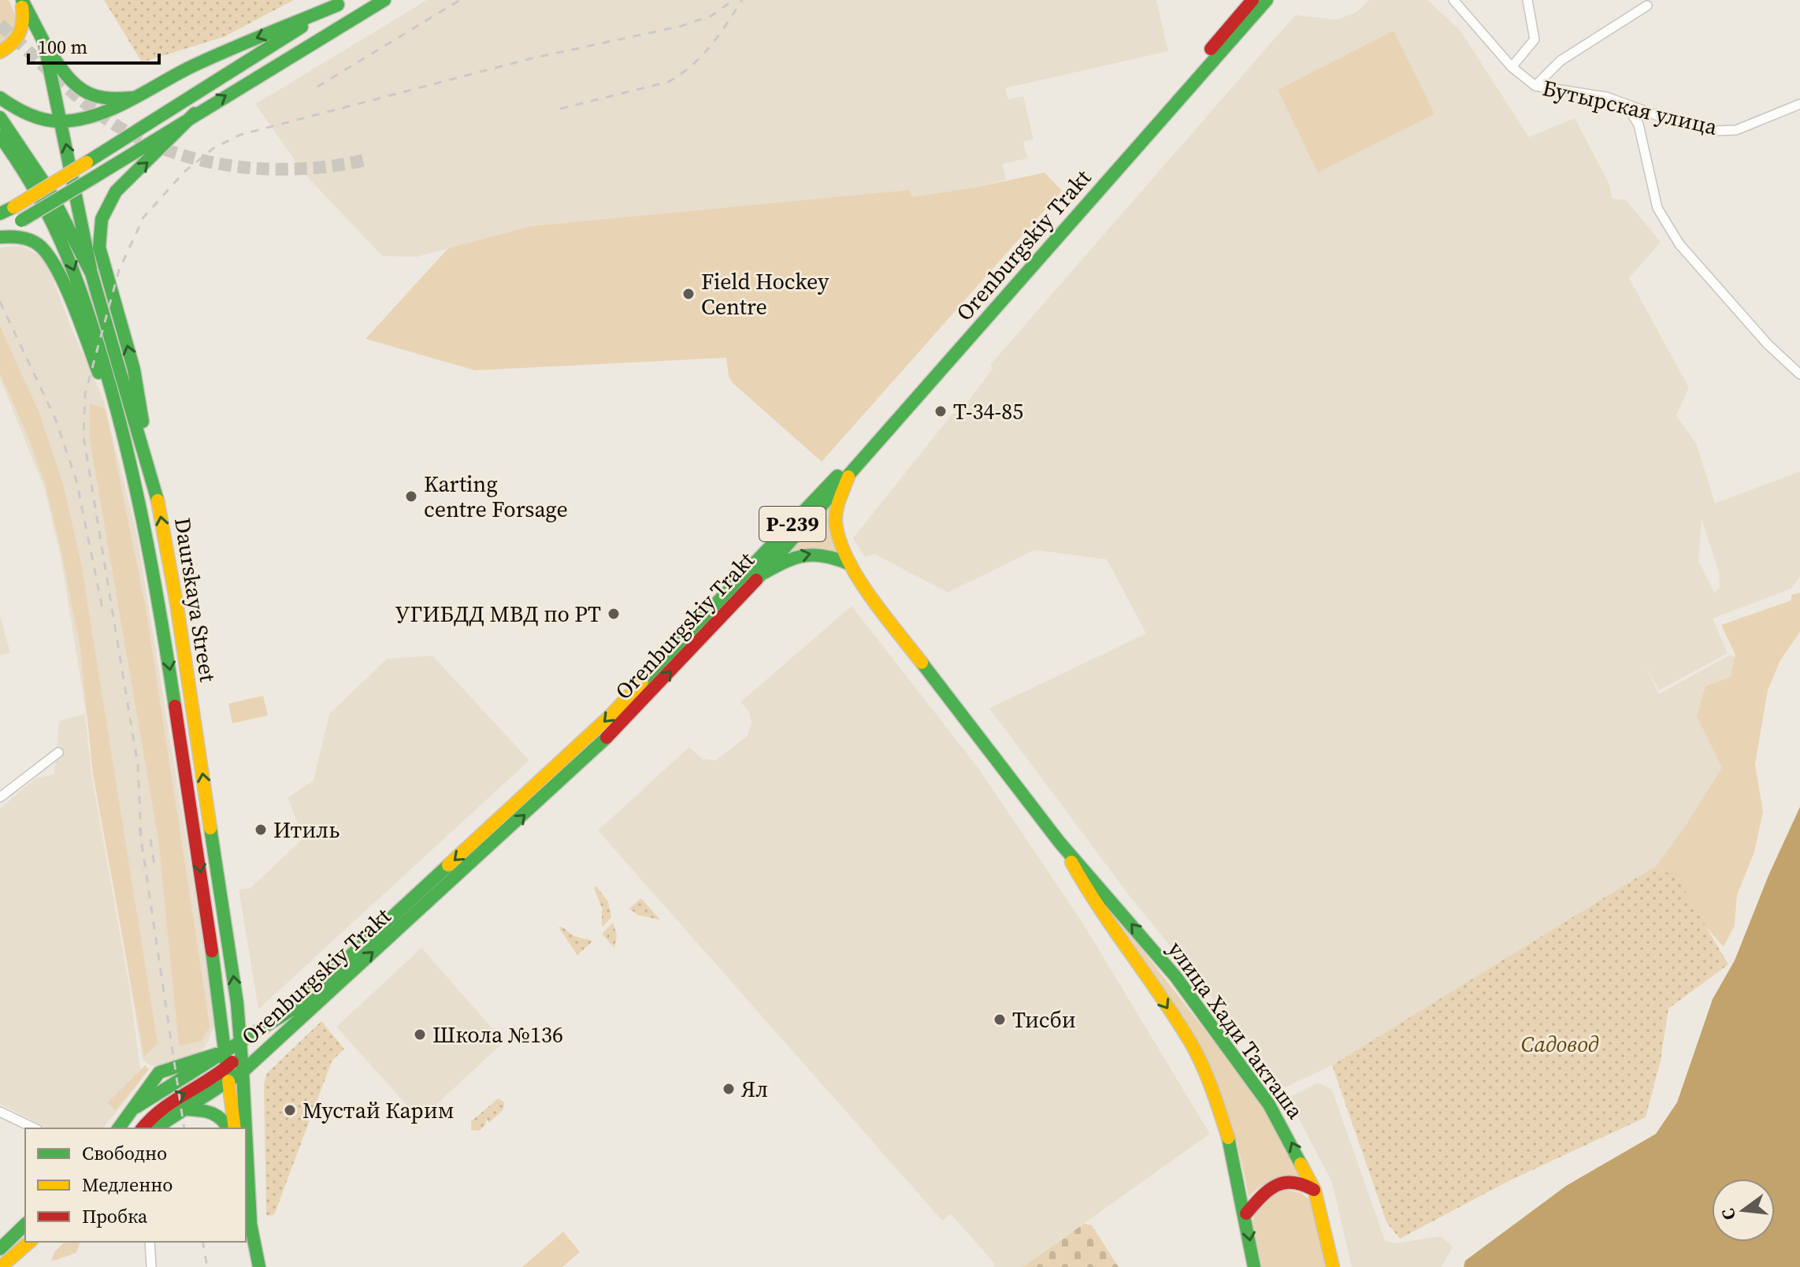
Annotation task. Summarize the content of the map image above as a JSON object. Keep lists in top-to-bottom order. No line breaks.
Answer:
{"streets":{"main road":["Orenburgskiy Trakt","Р-239","Daurskaya Street","улица Хади Такташа"],"street":["Бутырская улица"]},"crossings":[["Orenburgskiy Trakt","Daurskaya Street"],["Orenburgskiy Trakt","улица Хади Такташа"]],"parks":["Садовод"],"places":["Field Hockey Centre","T-34-85","Karting centre Forsage","УГИБДД МВД по РТ","Итиль","Тисби","Школа №136","Ял","Мустай Карим"],"legend":["Свободно","Медленно","Пробка"],"scale_bar":"100 m","north":"left"}
